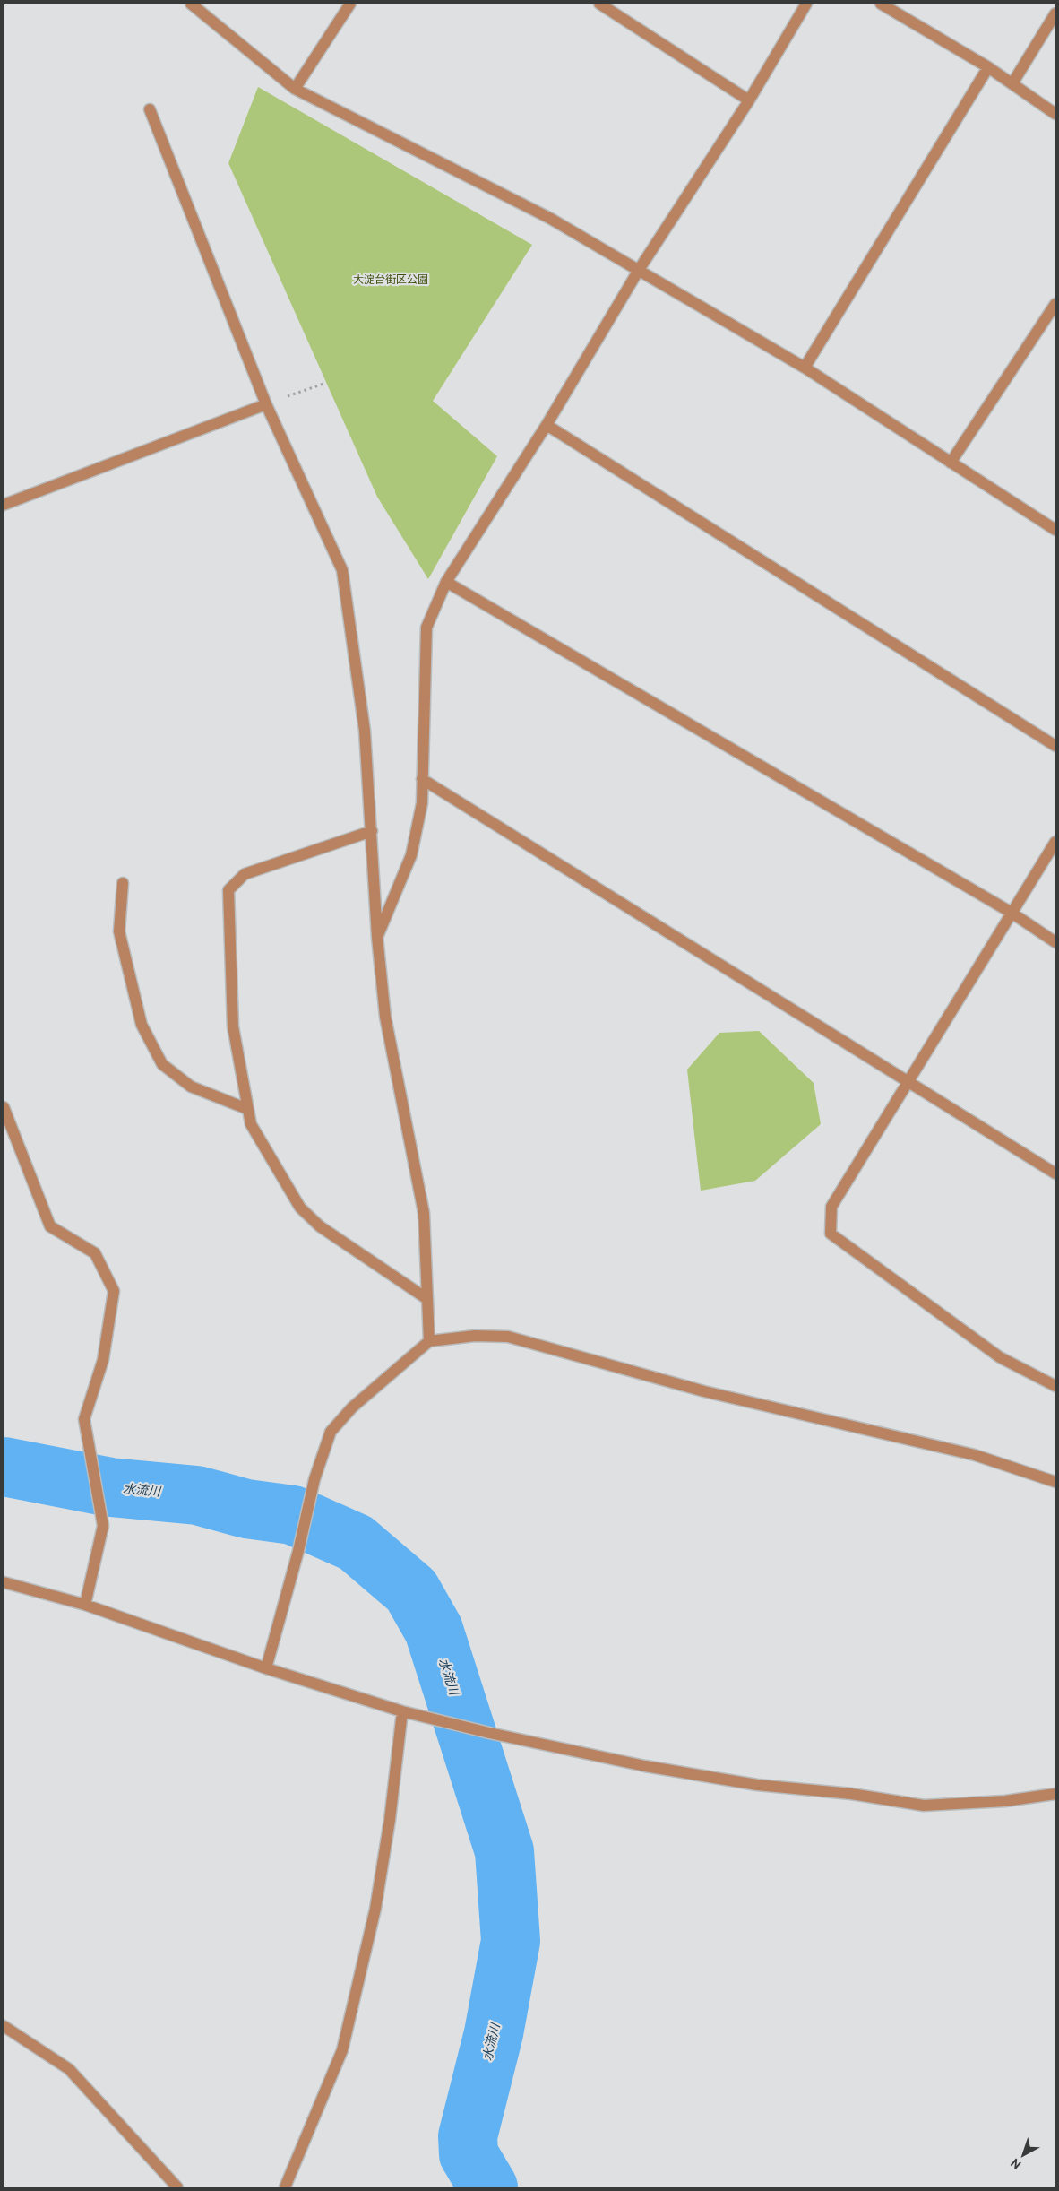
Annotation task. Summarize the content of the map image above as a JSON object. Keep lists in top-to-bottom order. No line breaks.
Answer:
{"water":["水流川"],"parks":["大淀台街区公園"],"north":"bottom left"}
